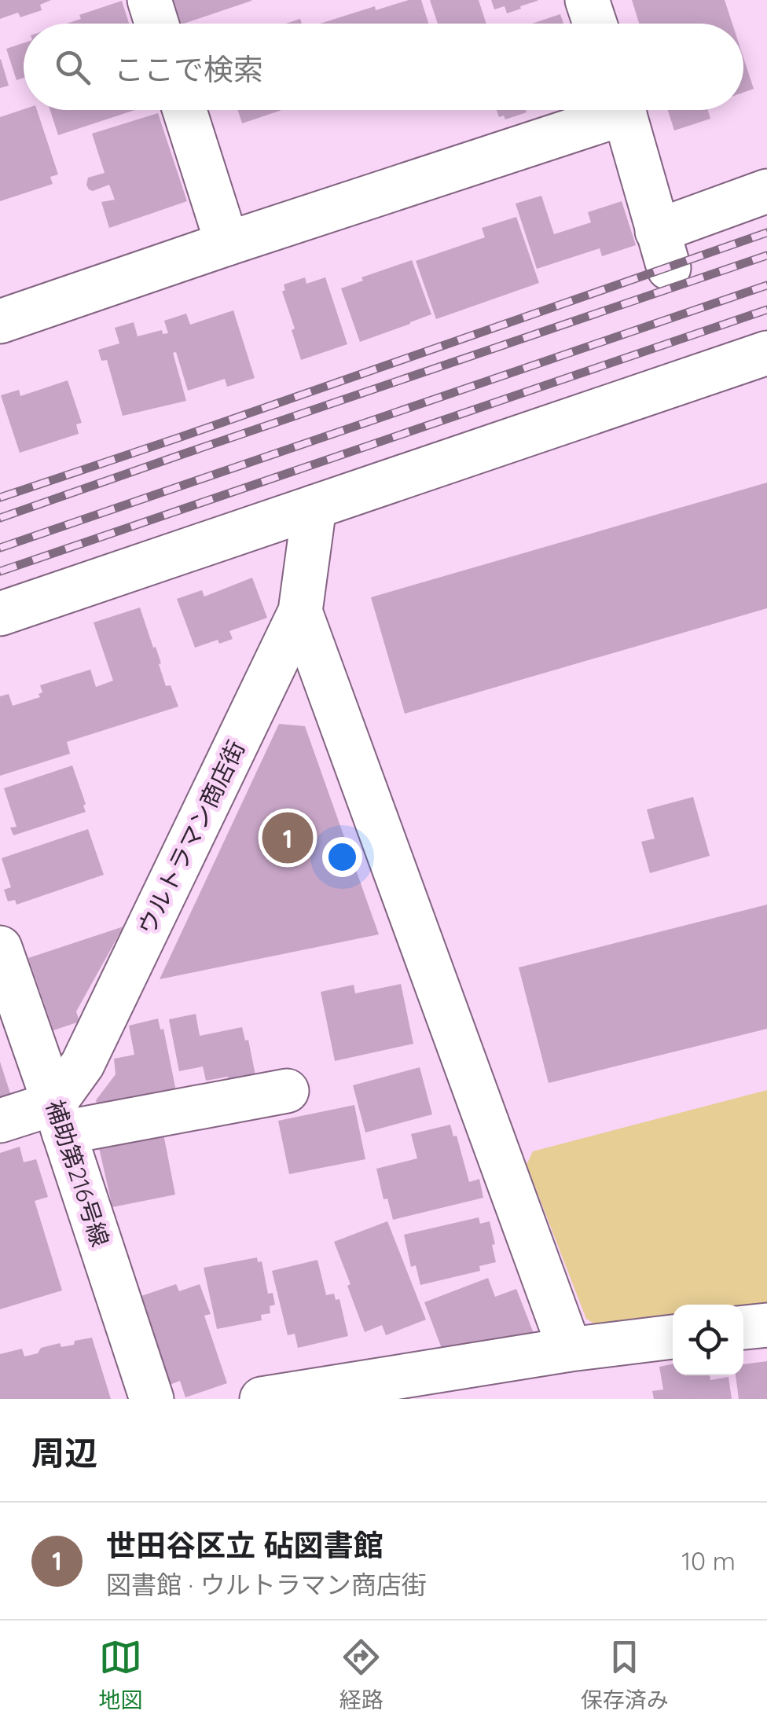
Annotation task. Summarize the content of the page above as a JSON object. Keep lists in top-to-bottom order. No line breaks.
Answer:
{"streets":{"street":["ウルトラマン商店街","補助第216号線"]},"crossings":[["ウルトラマン商店街","補助第216号線"]],"page":{"search":"ここで検索","pins":"1","heading":"周辺","list":[{"mark":"1","name":"世田谷区立 砧図書館","note":"図書館 · ウルトラマン商店街","value":"10 m"}],"nav":["地図","経路","保存済み"]}}
